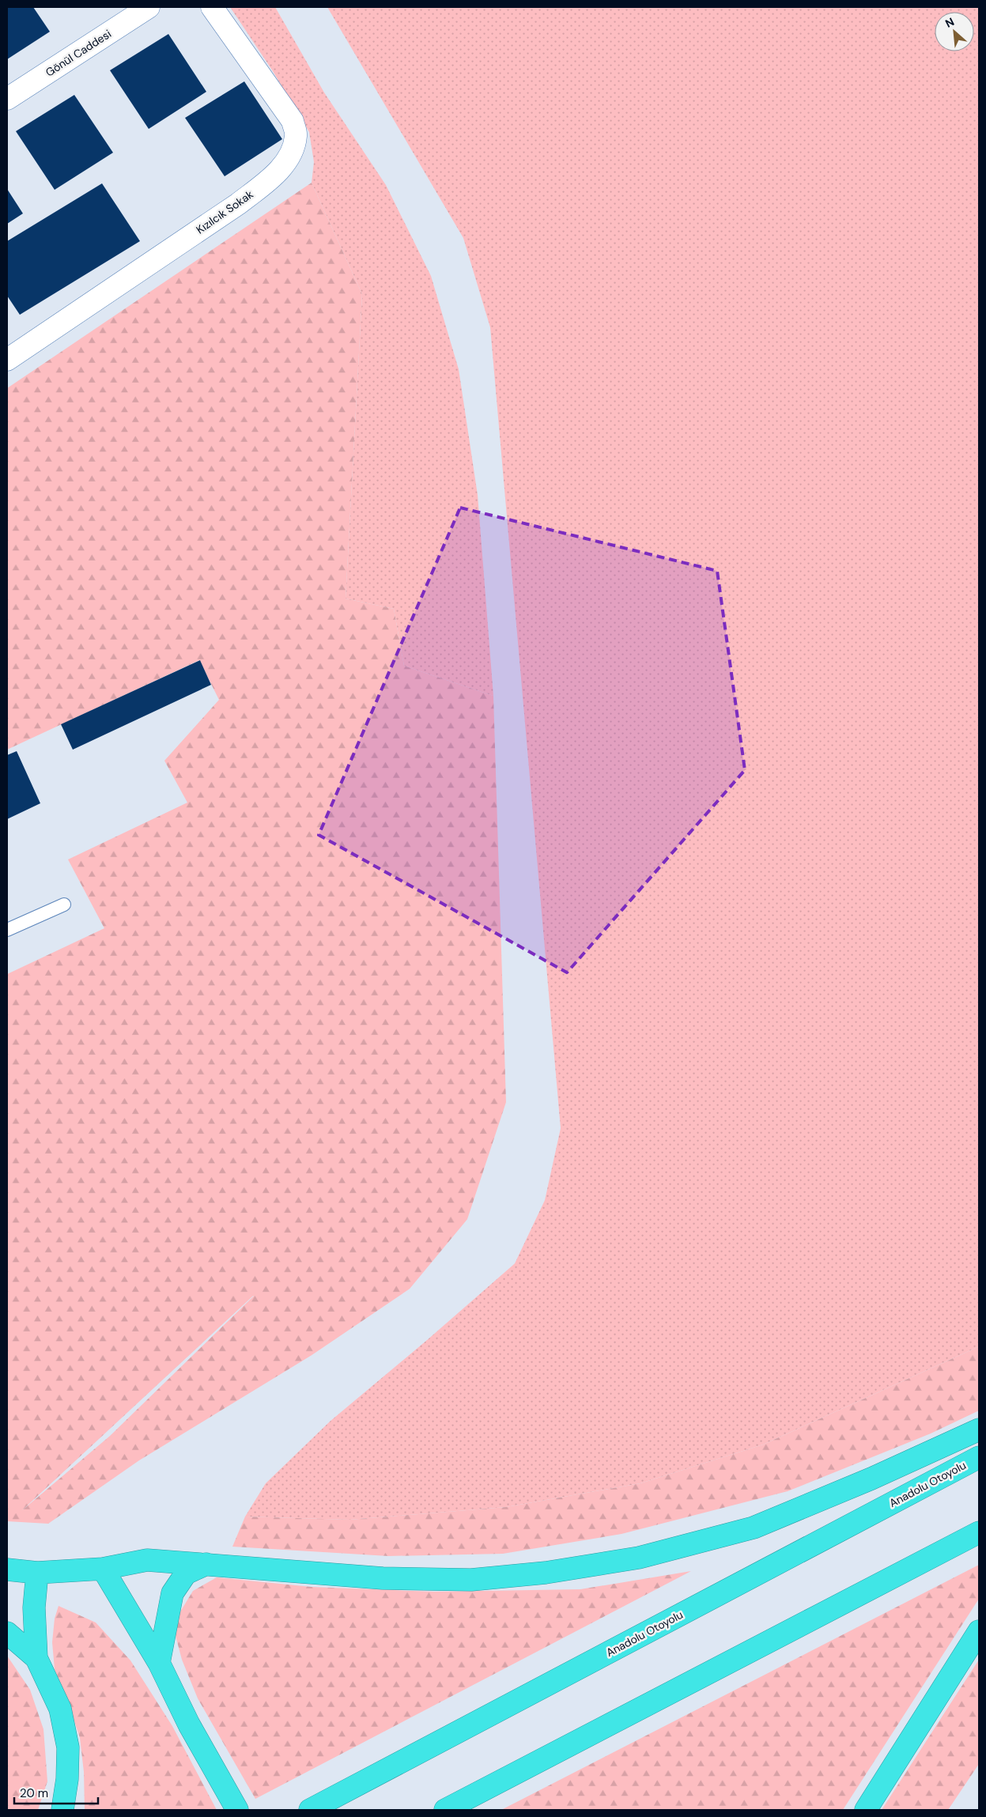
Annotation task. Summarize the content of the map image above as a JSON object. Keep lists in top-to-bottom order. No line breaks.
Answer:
{"streets":{"highway":["Anadolu Otoyolu"],"street":["Gönül Caddesi","Kızılcık Sokak"]},"scale_bar":"20 m","north":"top left"}
